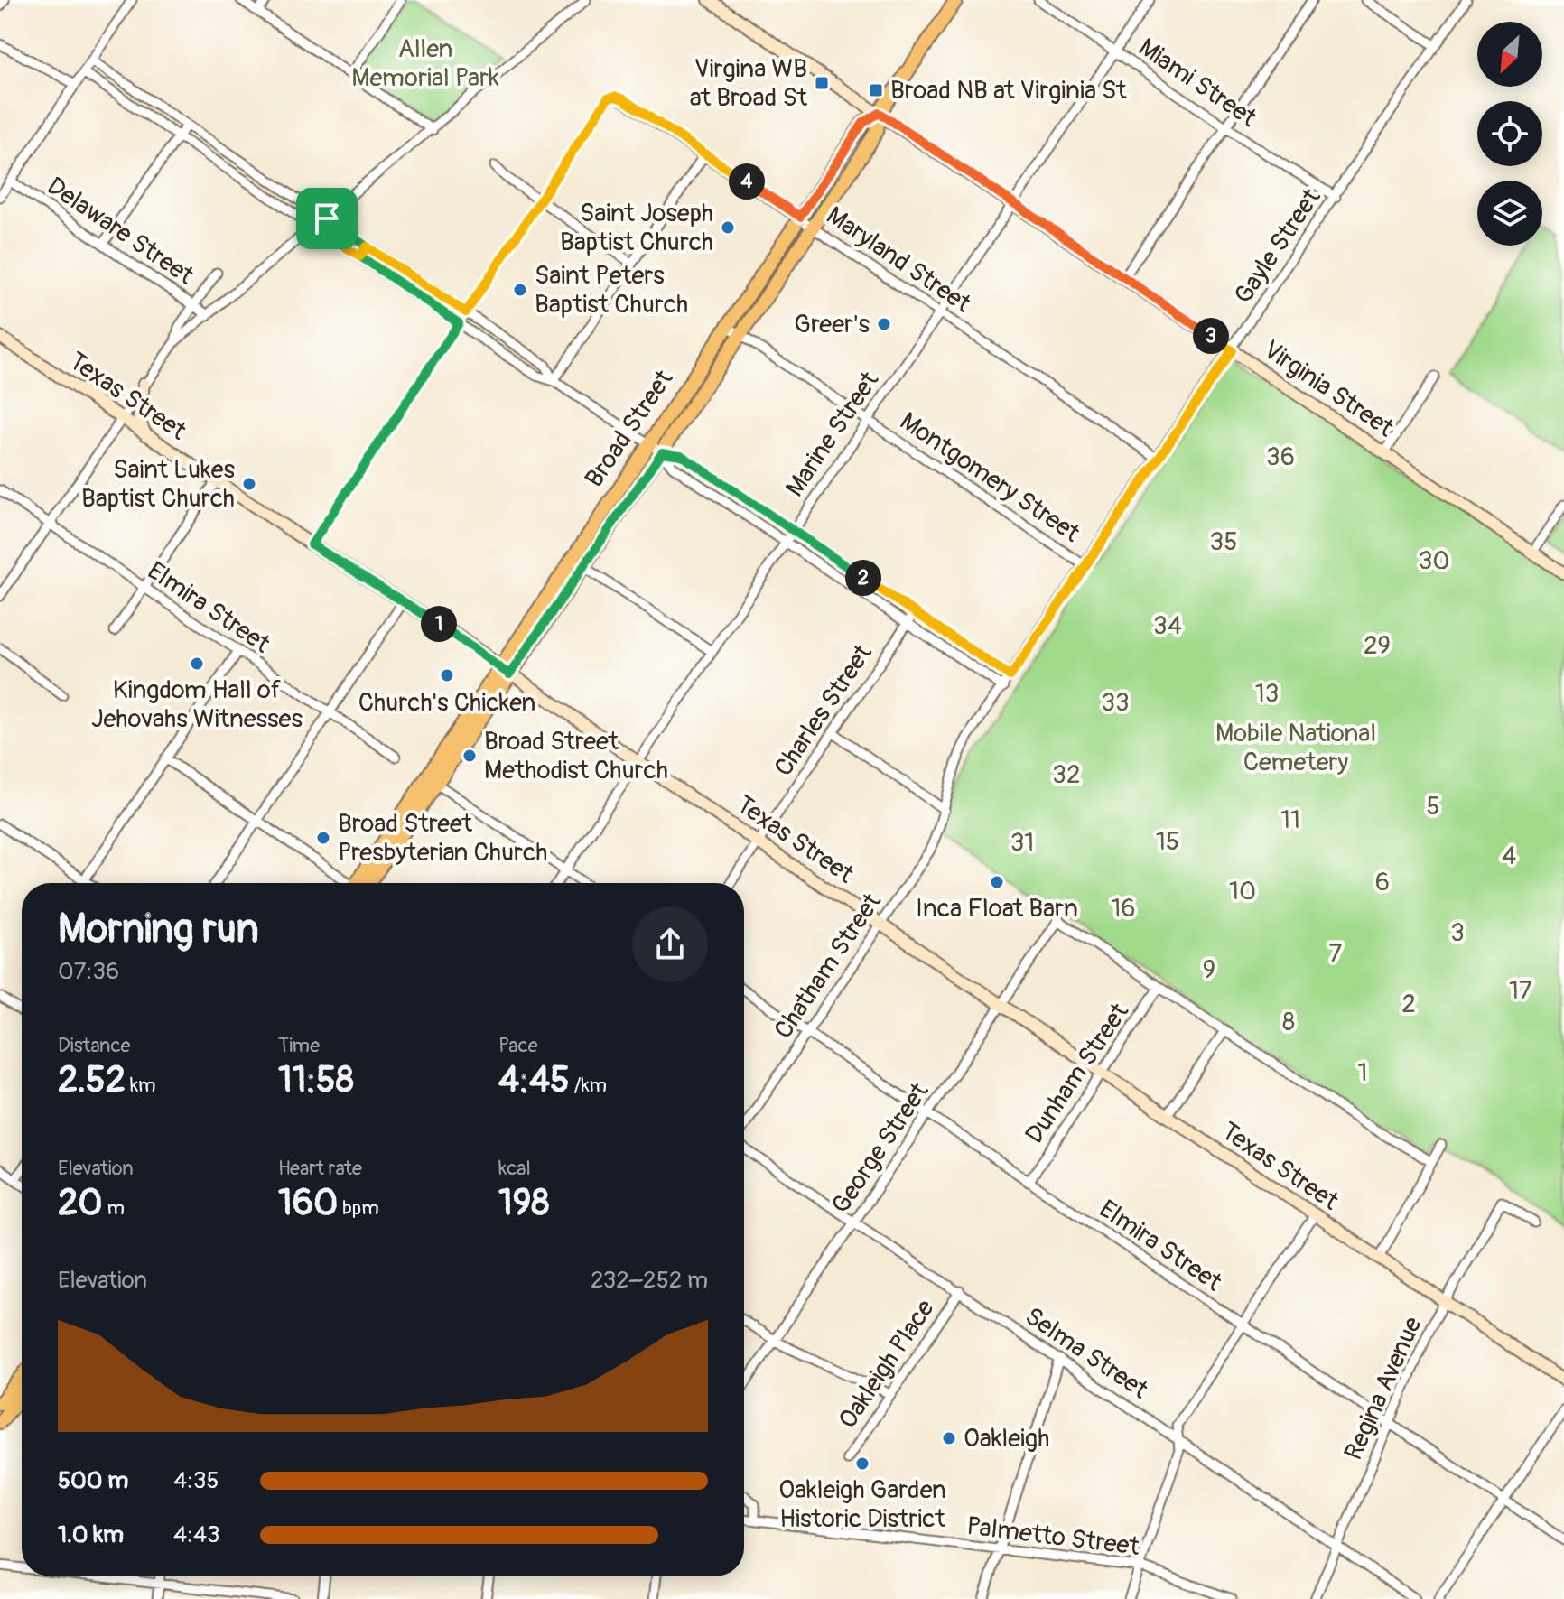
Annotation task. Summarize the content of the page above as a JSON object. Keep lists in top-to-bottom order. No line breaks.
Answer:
{"streets":{"main road":["Broad Street"],"street":["Miami Street","Delaware Street","Gayle Street","Maryland Street","Virginia Street","Texas Street","Marine Street","Montgomery Street","Elmira Street","Charles Street","Chatham Street","Dunham Street","George Street","Selma Street","Oakleigh Place","Regina Avenue","Palmetto Street"]},"crossings":[["Miami Street","Gayle Street"],["Miami Street","Marine Street"],["Gayle Street","Maryland Street"],["Gayle Street","Virginia Street"],["Gayle Street","Montgomery Street"],["Gayle Street","Chatham Street"],["Maryland Street","Broad Street"],["Maryland Street","Marine Street"],["Virginia Street","Broad Street"],["Virginia Street","Marine Street"],["Texas Street","Broad Street"],["Texas Street","Marine Street"],["Texas Street","Charles Street"],["Texas Street","Chatham Street"],["Texas Street","Dunham Street"],["Texas Street","George Street"],["Texas Street","Regina Avenue"],["Broad Street","Montgomery Street"],["Marine Street","Montgomery Street"],["Elmira Street","Chatham Street"],["Elmira Street","Dunham Street"],["Elmira Street","George Street"],["Elmira Street","Regina Avenue"],["Dunham Street","George Street"],["George Street","Selma Street"],["Selma Street","Oakleigh Place"],["Selma Street","Regina Avenue"]],"parks":["Allen Memorial Park","36","35","30","34","29","13","33","Mobile National Cemetery","32","5","11","15","31","4","6","10","16","3","7","9","17","2","8","1"],"places":{"transit":["Virgina WB at Broad St","Broad NB at Virginia St"],"other":["Saint Joseph Baptist Church","Saint Peters Baptist Church","Greer's","Saint Lukes Baptist Church","Kingdom Hall of Jehovahs Witnesses","Church's Chicken","Broad Street Methodist Church","Broad Street Presbyterian Church","Inca Float Barn","Oakleigh","Oakleigh Garden Historic District"]},"north":"bottom left","page":{"pins":["4","3","2","1"],"heading":["Morning run","07:36"],"stats":[["Distance","2.52 km"],["Time","11:58"],["Pace","4:45 /km"],["Elevation","20 m"],["Heart rate","160 bpm"],["kcal","198"]],"chart":["Elevation","232–252 m"],"list":[{"name":"500 m","note":"4:35"},{"name":"1.0 km","note":"4:43"}]}}
